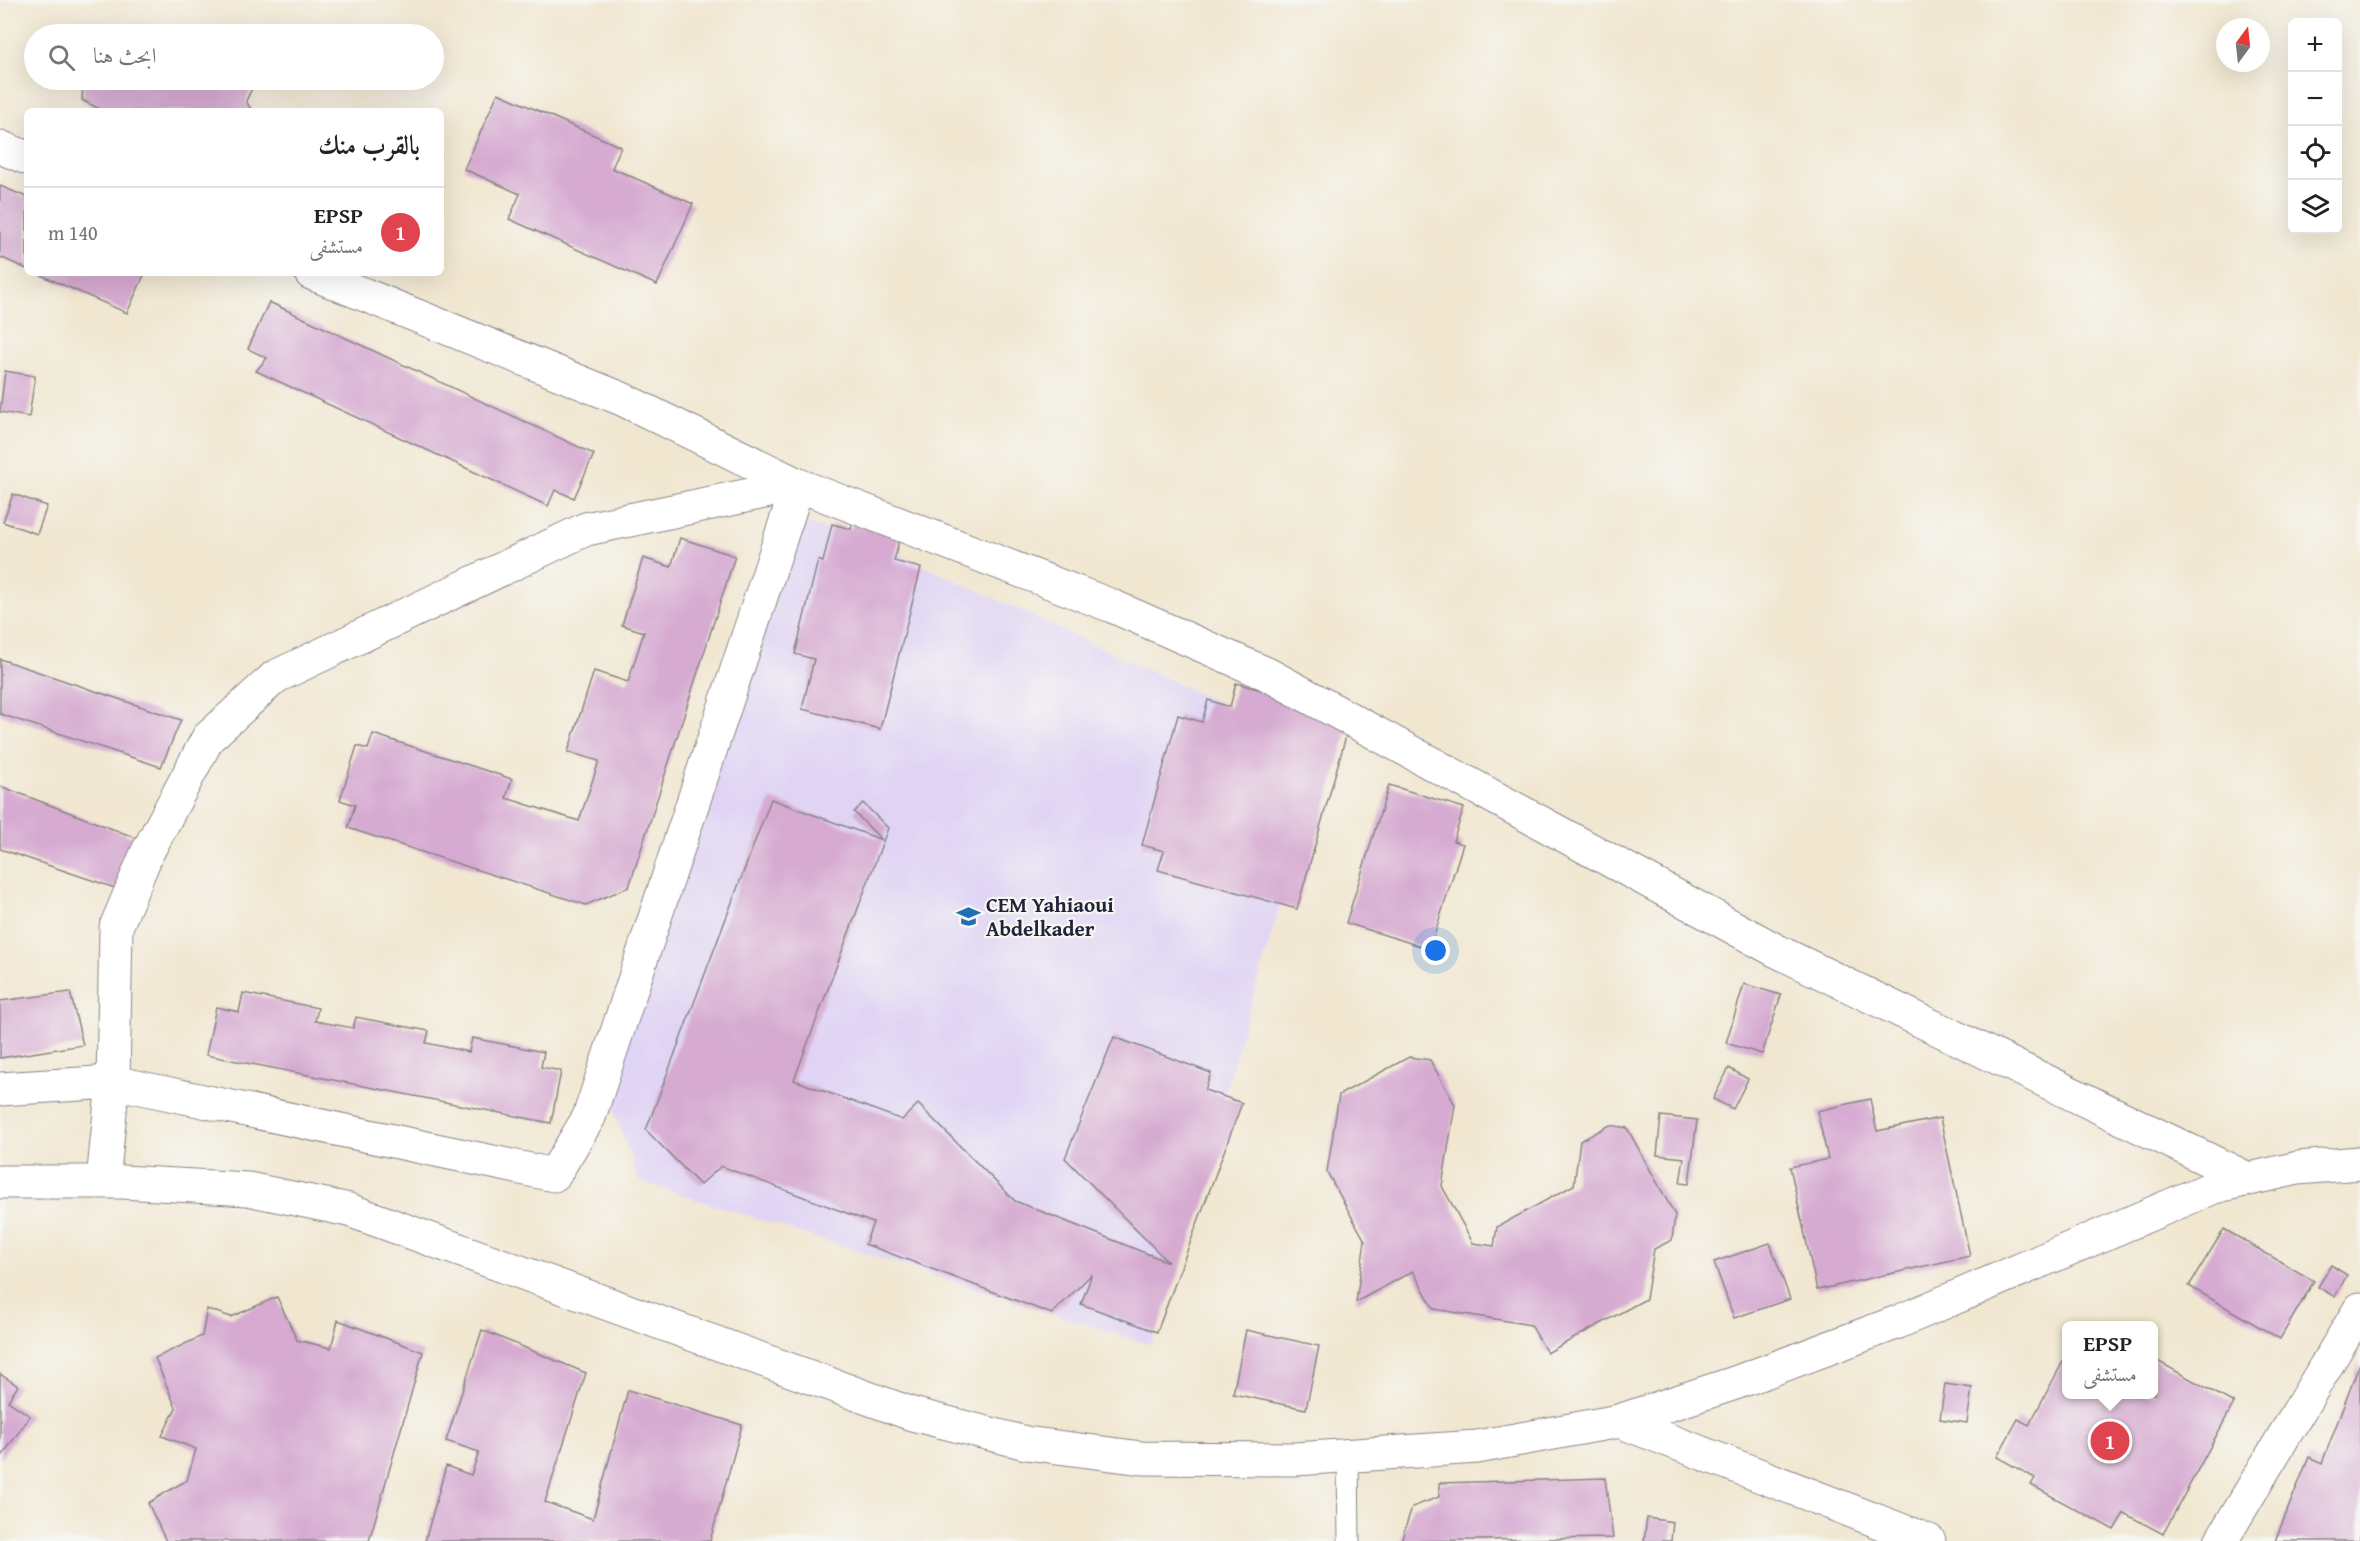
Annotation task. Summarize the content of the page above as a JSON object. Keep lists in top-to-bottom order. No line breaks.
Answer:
{"places":{"school or university":["CEM Yahiaoui Abdelkader"]},"north":"top","page":{"map_buttons":["+","−"],"search":"ابحث هنا","heading":"بالقرب منك","list":[{"mark":"1","name":"EPSP","note":"مستشفى","value":"140 m"}],"popup":["EPSP","مستشفى"],"pins":"1"}}
